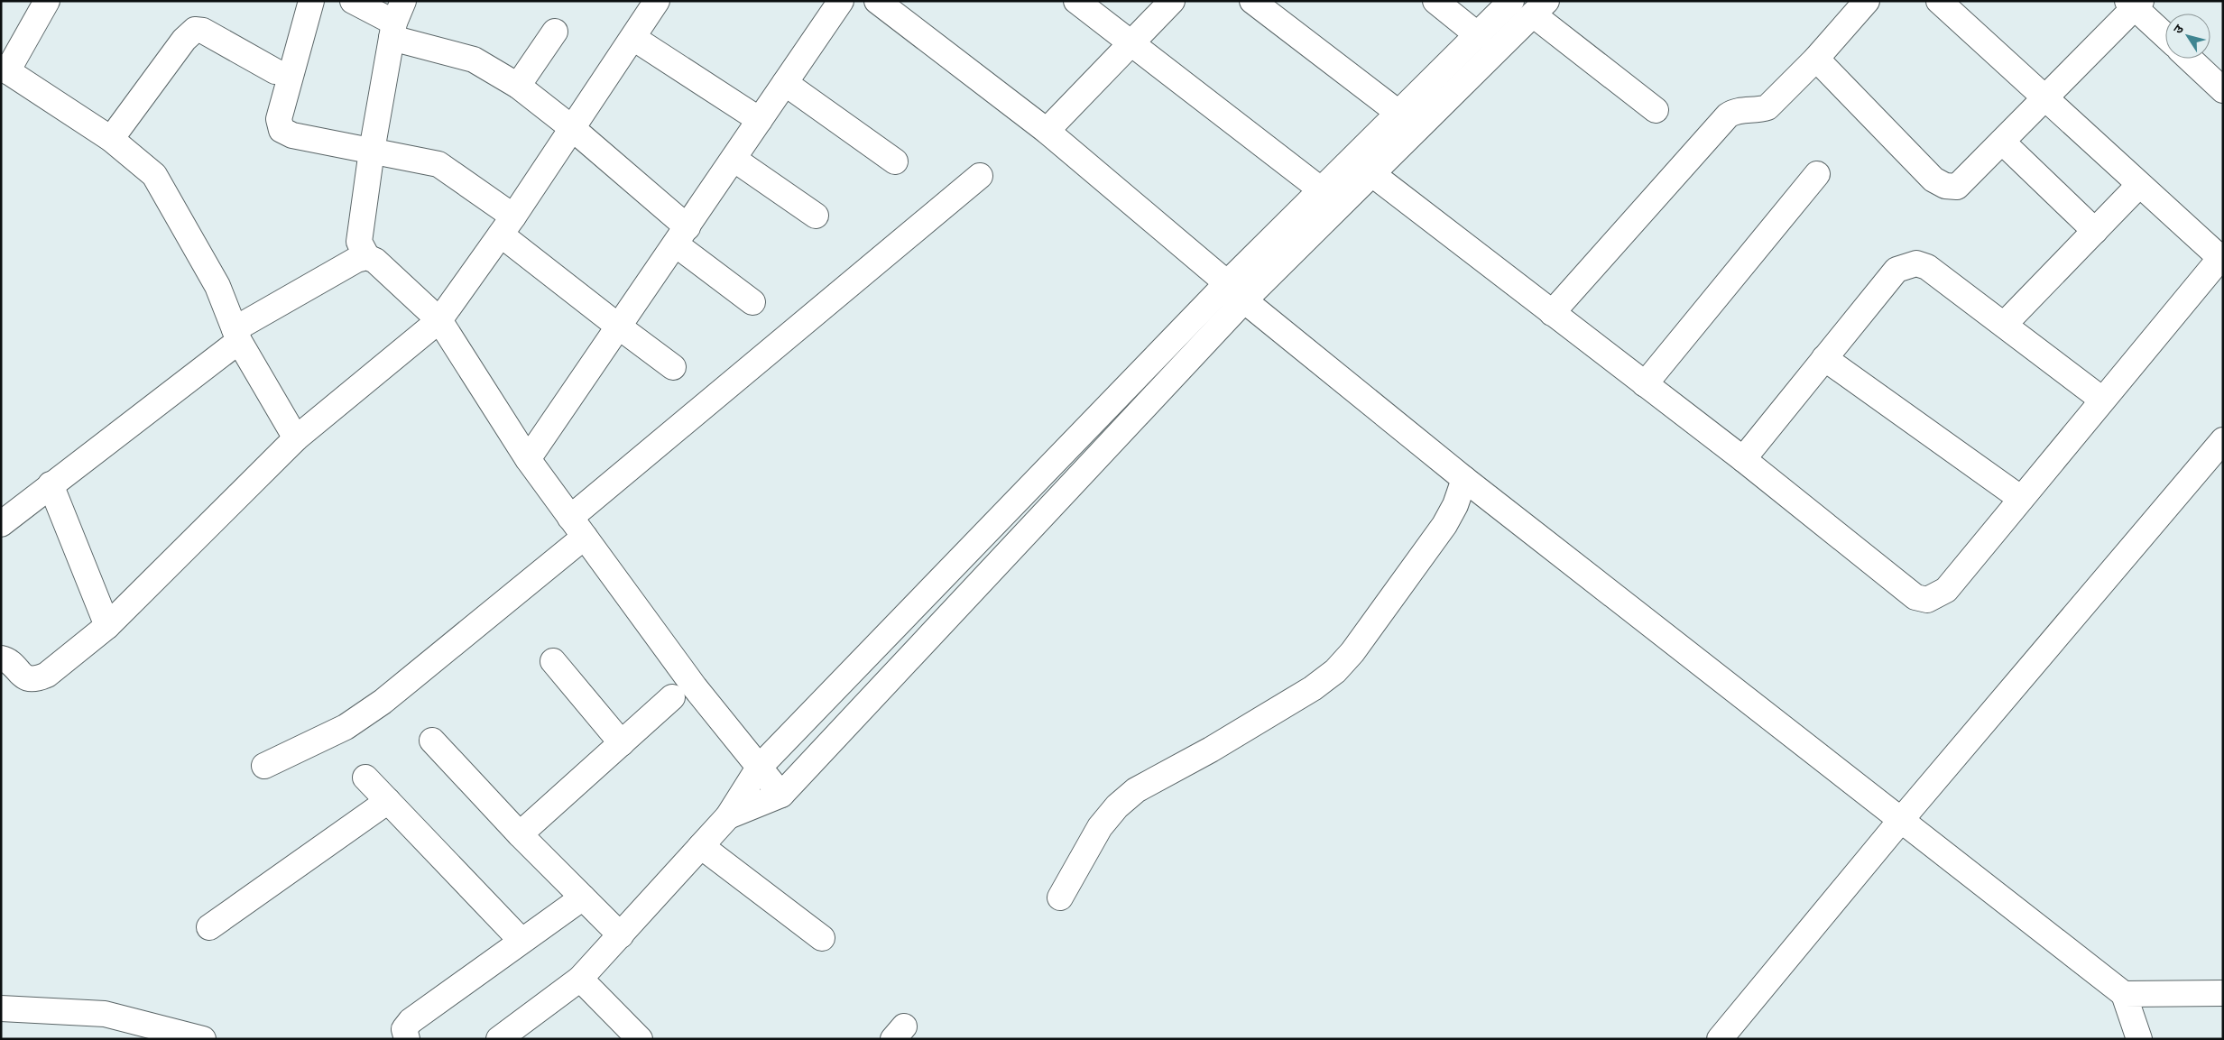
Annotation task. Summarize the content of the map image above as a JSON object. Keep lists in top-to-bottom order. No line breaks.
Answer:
{"north":"top left"}
